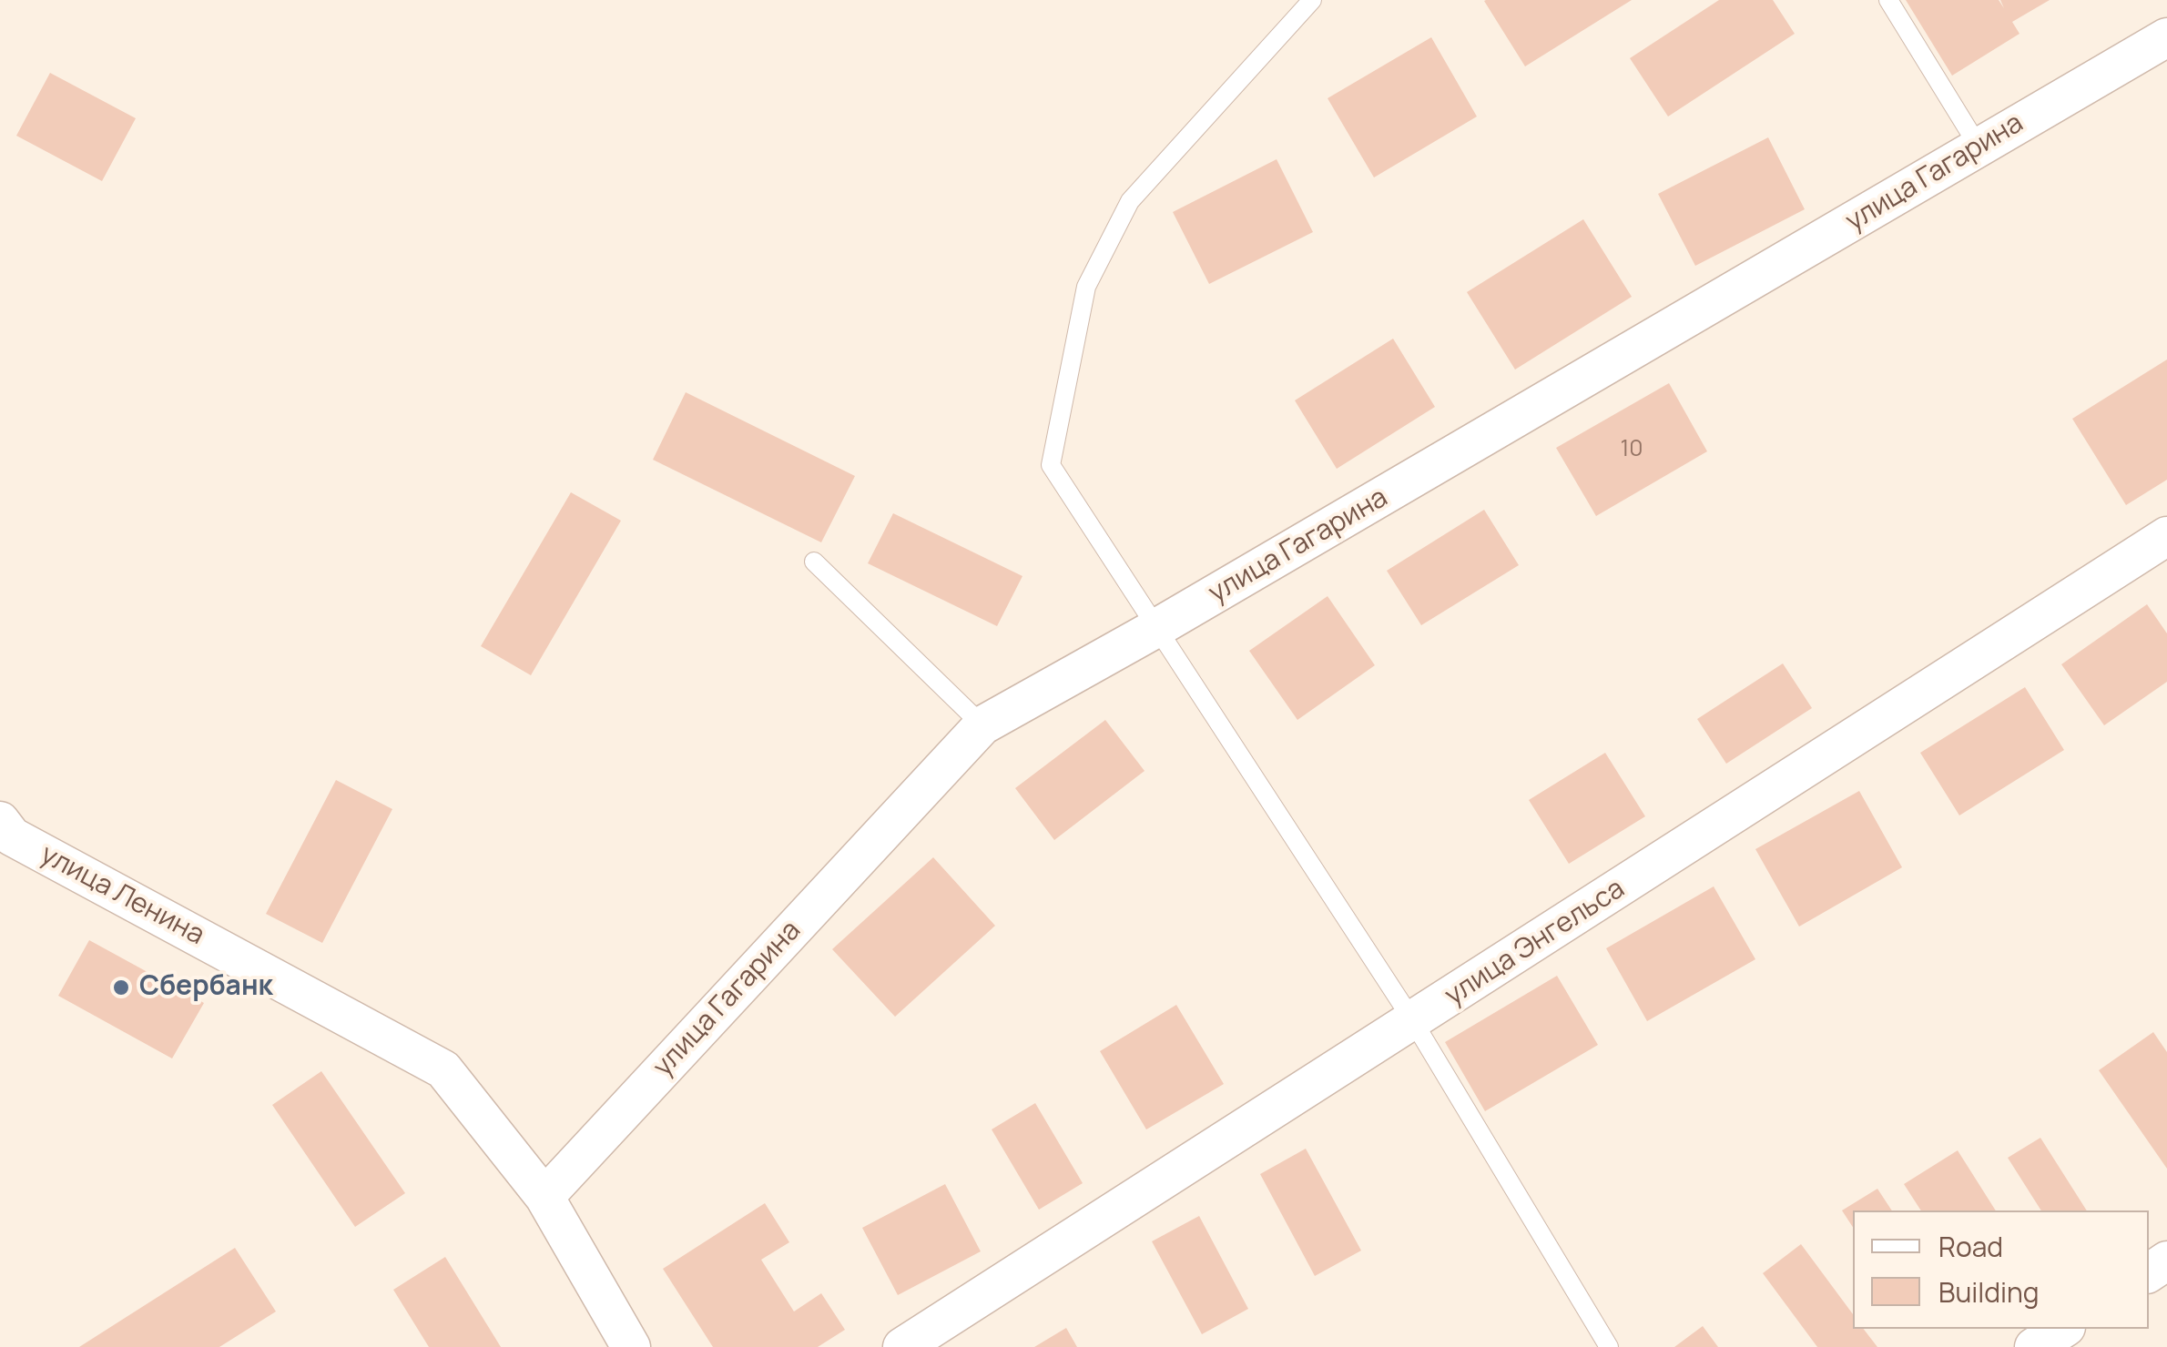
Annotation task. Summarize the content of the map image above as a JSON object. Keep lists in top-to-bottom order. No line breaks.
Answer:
{"streets":{"street":["улица Гагарина","улица Ленина","улица Энгельса"]},"crossings":[["улица Гагарина","улица Ленина"]],"places":["Сбербанк"],"house_numbers":["10"],"legend":["Road","Building"]}
